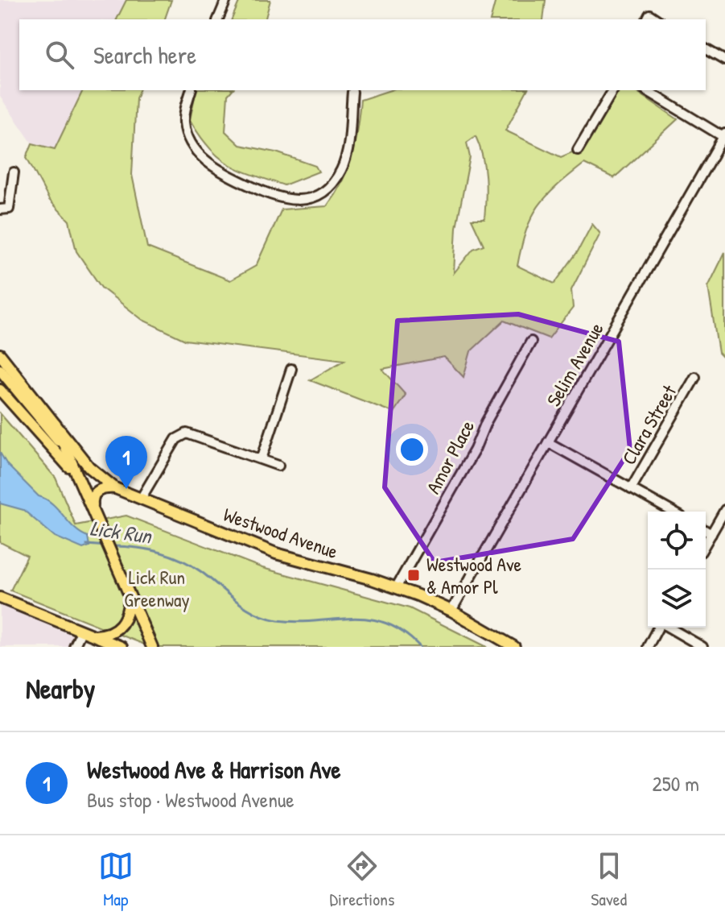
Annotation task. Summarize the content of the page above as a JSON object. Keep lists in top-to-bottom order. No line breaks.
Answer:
{"streets":{"main road":["Westwood Avenue"],"street":["Selim Avenue","Clara Street","Amor Place"]},"crossings":[["Selim Avenue","Westwood Avenue"],["Amor Place","Westwood Avenue"]],"water":["Lick Run"],"parks":["Lick Run Greenway"],"places":{"transit":["Westwood Ave & Amor Pl"]},"page":{"search":"Search here","pins":"1","heading":"Nearby","list":[{"mark":"1","name":"Westwood Ave & Harrison Ave","note":"Bus stop · Westwood Avenue","value":"250 m"}],"nav":["Map","Directions","Saved"]}}
